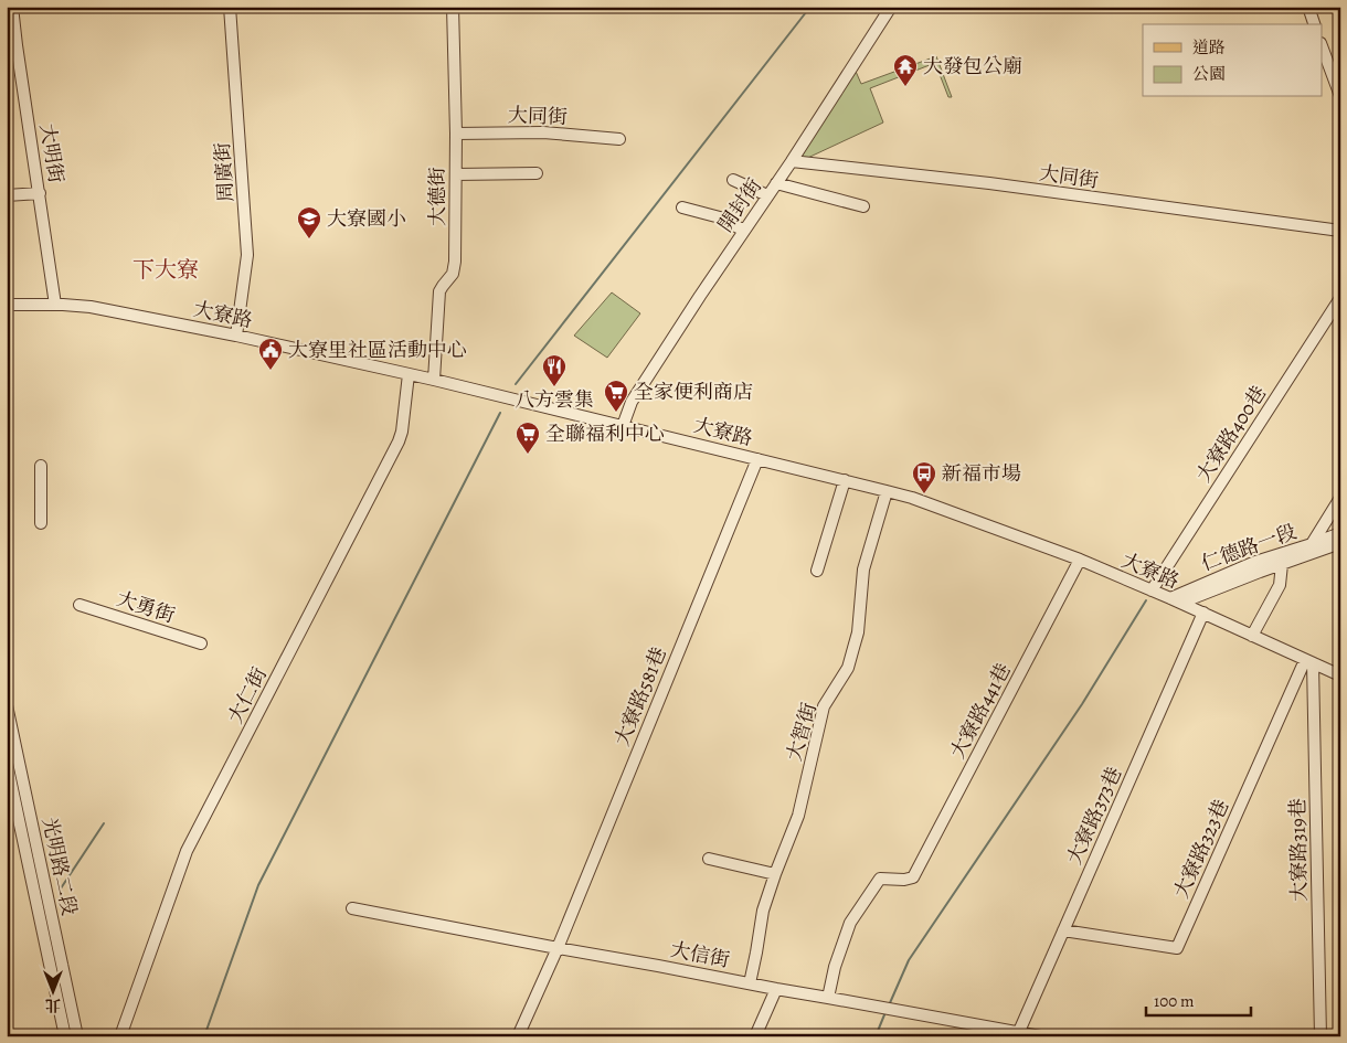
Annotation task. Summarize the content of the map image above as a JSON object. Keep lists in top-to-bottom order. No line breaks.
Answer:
{"streets":{"street":["大同街","大明街","周廣街","大德街","開封街","大寮路","大寮路400巷","仁德路一段","大勇街","大仁街","大寮路581巷","大寮路441巷","大智街","大寮路373巷","大寮路323巷","大寮路319巷","光明路二段","大信街"]},"crossings":[["大同街","大德街"],["大同街","開封街"],["大明街","大寮路"],["周廣街","大寮路"],["大德街","大寮路"],["開封街","大寮路"],["大寮路","大寮路400巷"],["大寮路","仁德路一段"],["大寮路","大仁街"],["大寮路","大寮路581巷"],["大寮路","大寮路441巷"],["大寮路","大智街"],["大寮路","大寮路373巷"],["大寮路","大寮路323巷"],["大寮路","大寮路319巷"],["大寮路581巷","大信街"],["大寮路441巷","大信街"],["大智街","大信街"],["大寮路373巷","大寮路323巷"],["大寮路373巷","大信街"],["大寮路323巷","大寮路319巷"]],"districts":["下大寮"],"places":{"temple":["大發包公廟"],"school or university":["大寮國小"],"public building":["大寮里社區活動中心"],"restaurant":["八方雲集"],"supermarket":["全家便利商店","全聯福利中心"],"bus stop":["新福市場"]},"legend":["道路","公園"],"scale_bar":"100 m","north":"bottom"}
